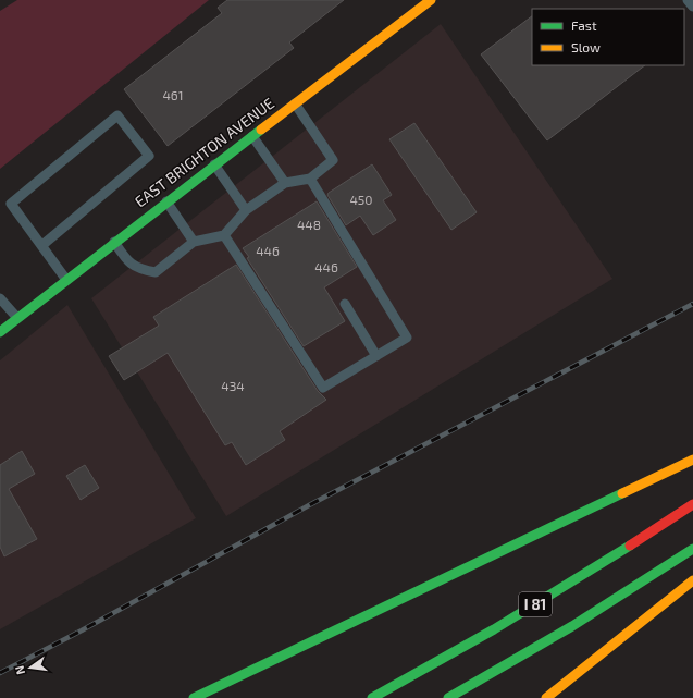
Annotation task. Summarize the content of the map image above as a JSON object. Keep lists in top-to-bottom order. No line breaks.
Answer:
{"streets":{"main road":["EAST BRIGHTON AVENUE","I 81"]},"house_numbers":["461","450","448","446","446","434"],"legend":["Fast","Slow"],"north":"left"}
